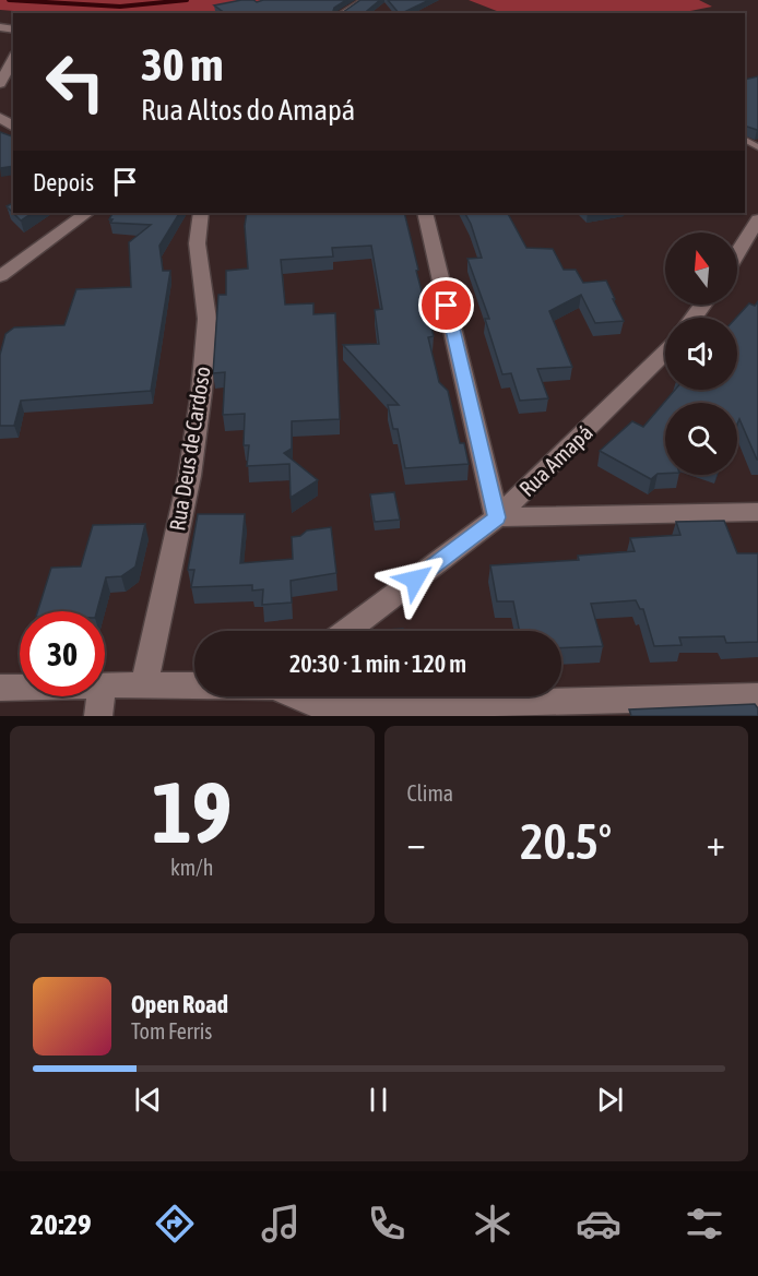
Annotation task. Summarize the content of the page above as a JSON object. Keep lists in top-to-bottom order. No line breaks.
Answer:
{"streets":{"street":["Rua Deus de Cardoso","Rua Amapá"]},"north":"top","page":{"turn":["30 m","Rua Altos do Amapá"],"then":"Depois","limit":"30","trip":"20:30 · 1 min · 120 m","tile":[["19","km/h"],"Clima"],"heat":["−","20.5°","+"],"song":["Open Road","Tom Ferris"],"tabs":"20:29"}}
